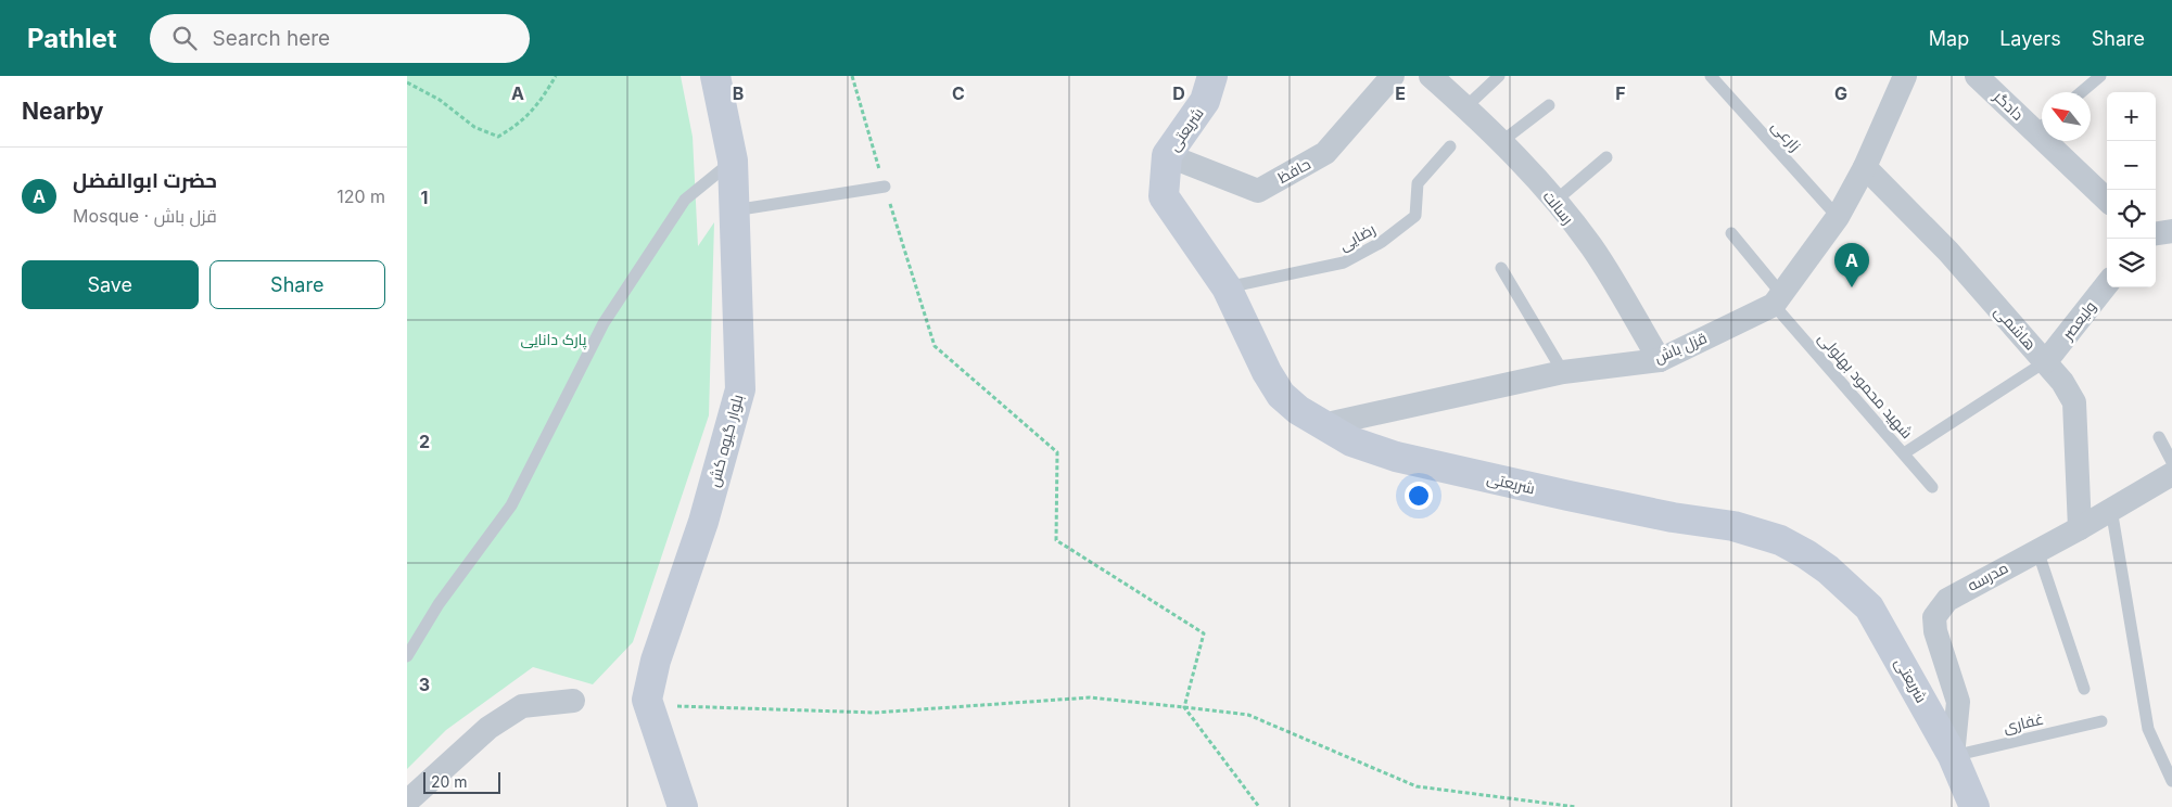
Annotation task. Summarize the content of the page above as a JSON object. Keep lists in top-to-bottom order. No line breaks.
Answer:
{"streets":{"street":["دادگر","شریعتی","حافظ","رسالت","ولیعصر","هاشمی","قزل باش","بلوار گیوه کش","مدرسه"],"lane":["زارعی","رضایی","شهید محمود بهلولی","غفاری"]},"crossings":[["شریعتی","حافظ"],["شریعتی","رضایی"],["شریعتی","قزل باش"],["شریعتی","مدرسه"],["شریعتی","غفاری"],["زارعی","قزل باش"],["رسالت","قزل باش"],["ولیعصر","هاشمی"],["هاشمی","قزل باش"],["هاشمی","مدرسه"],["قزل باش","شهید محمود بهلولی"],["مدرسه","غفاری"]],"parks":["پارک دانایی"],"scale_bar":"20 m","north":"top left","page":{"header":"Pathlet","search":"Search here","nav":["Map","Layers","Share"],"heading":"Nearby","map_buttons":["+","−"],"list":[{"mark":"A","name":"حضرت ابوالفضل","note":"Mosque · قزل باش","value":"120 m"}],"pins":"A","buttons":["Save","Share"],"scale":"20 m"},"grid":{"columns":["A","B","C","D","E","F","G"],"rows":["1","2","3"]}}
